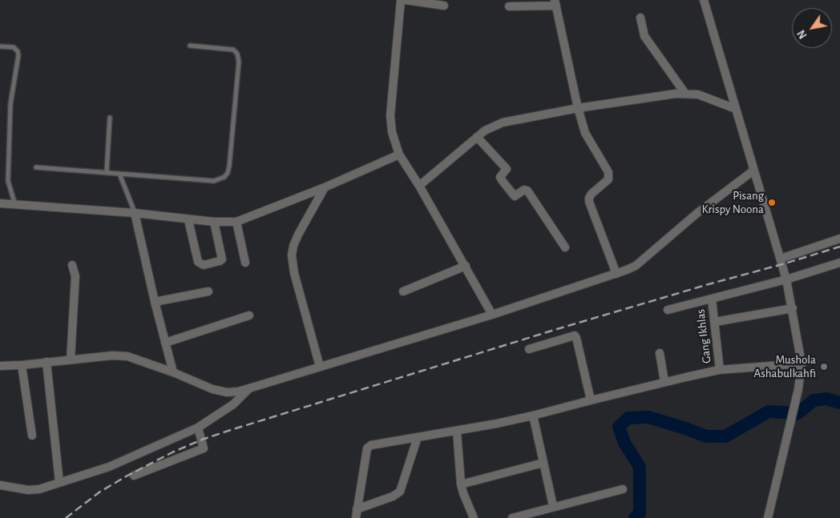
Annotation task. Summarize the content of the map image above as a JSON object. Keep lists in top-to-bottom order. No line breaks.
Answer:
{"streets":{"street":["Gang Ikhlas"]},"places":["Pisang Krispy Noona","Mushola Ashabulkahfi"],"north":"bottom left"}
